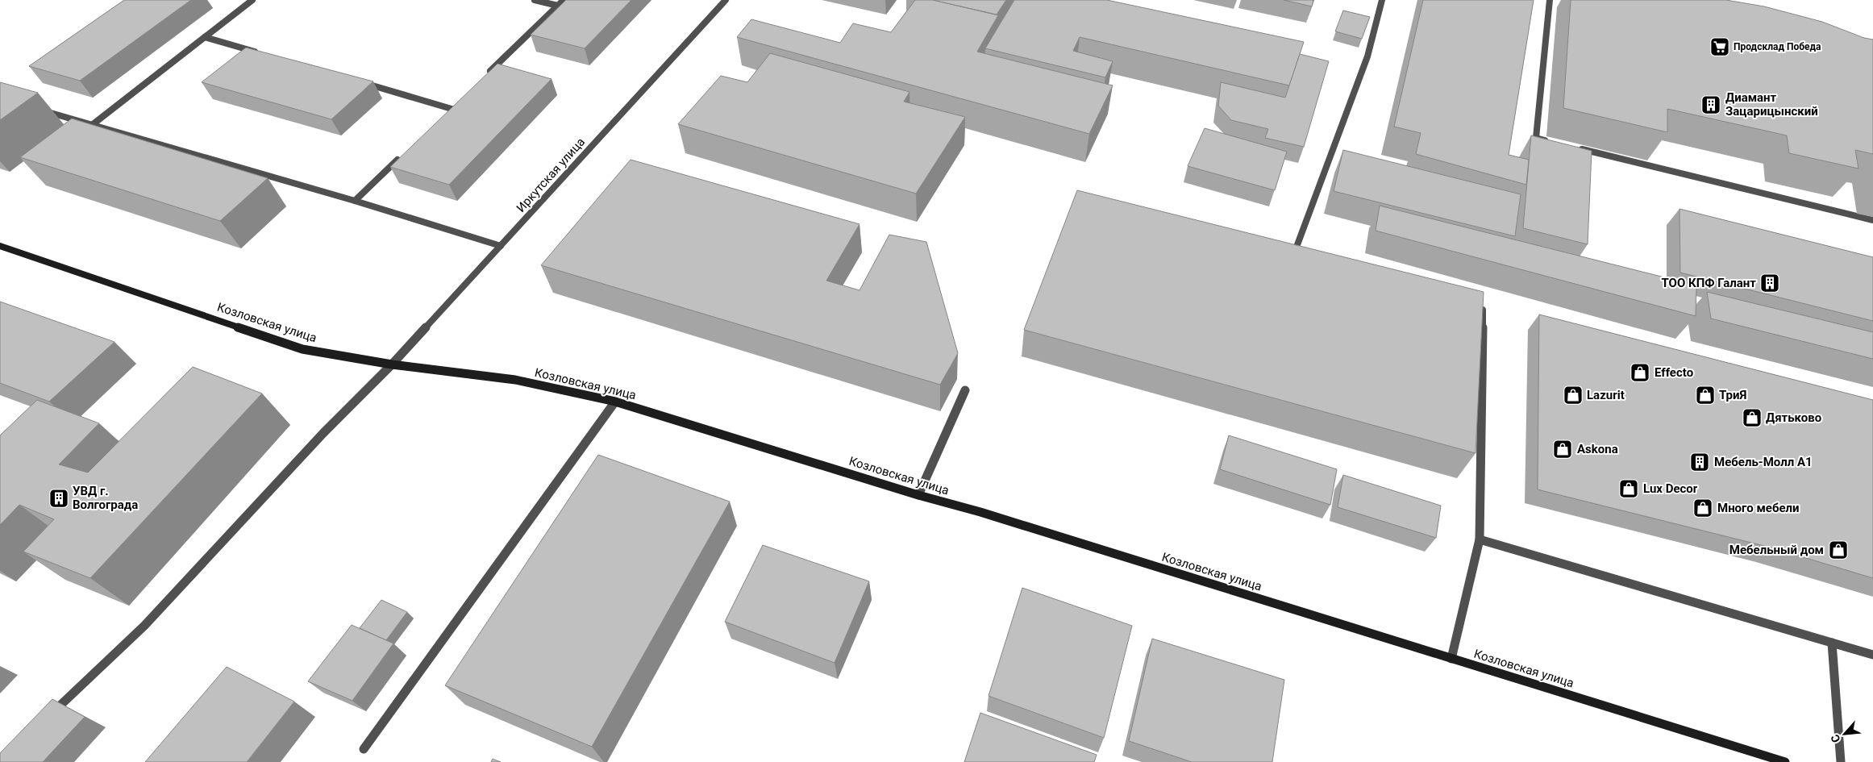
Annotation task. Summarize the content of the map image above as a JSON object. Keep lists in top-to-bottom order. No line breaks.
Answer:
{"streets":{"street":["Иркутская улица","Козловская улица"]},"crossings":[["Иркутская улица","Козловская улица"]],"places":{"supermarket":["Продсклад Победа"],"building":["Диамант Зацарицынский","ТОО КПФ Галант","Мебель-Молл А1","УВД г. Волгограда"],"shop":["Effecto","Lazurit","ТриЯ","Дятьково","Askona","Lux Decor","Много мебели","Мебельный дом"]},"north":"bottom left"}
